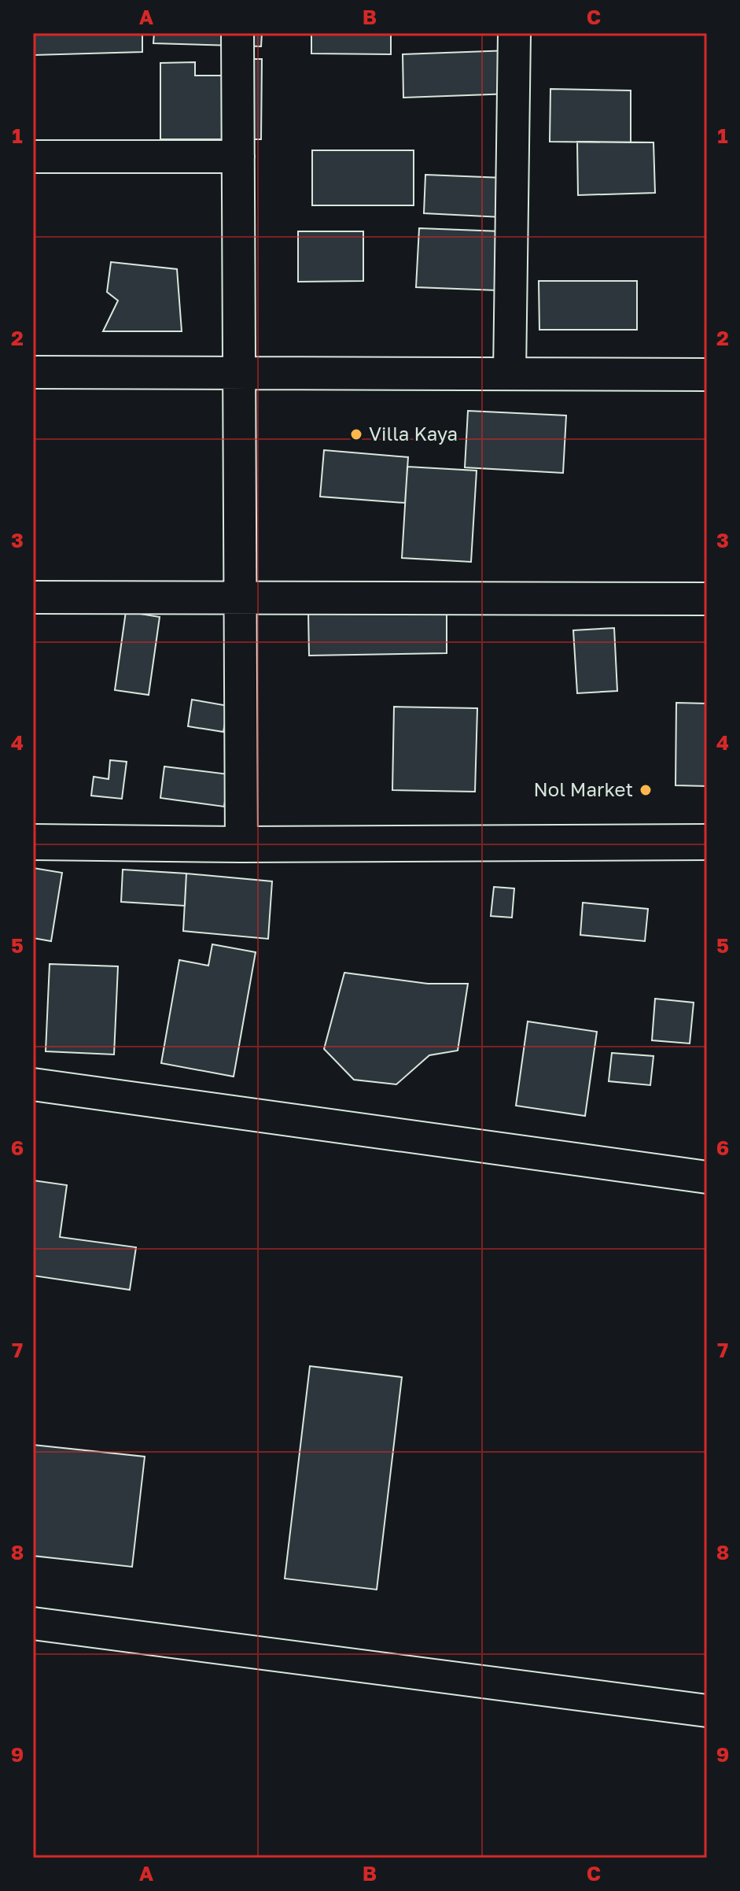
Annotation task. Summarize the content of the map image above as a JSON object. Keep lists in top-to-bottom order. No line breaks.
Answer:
{"places":["Villa Kaya","Nol Market"],"grid":{"columns":["A","B","C"],"rows":["1","2","3","4","5","6","7","8","9"]}}
